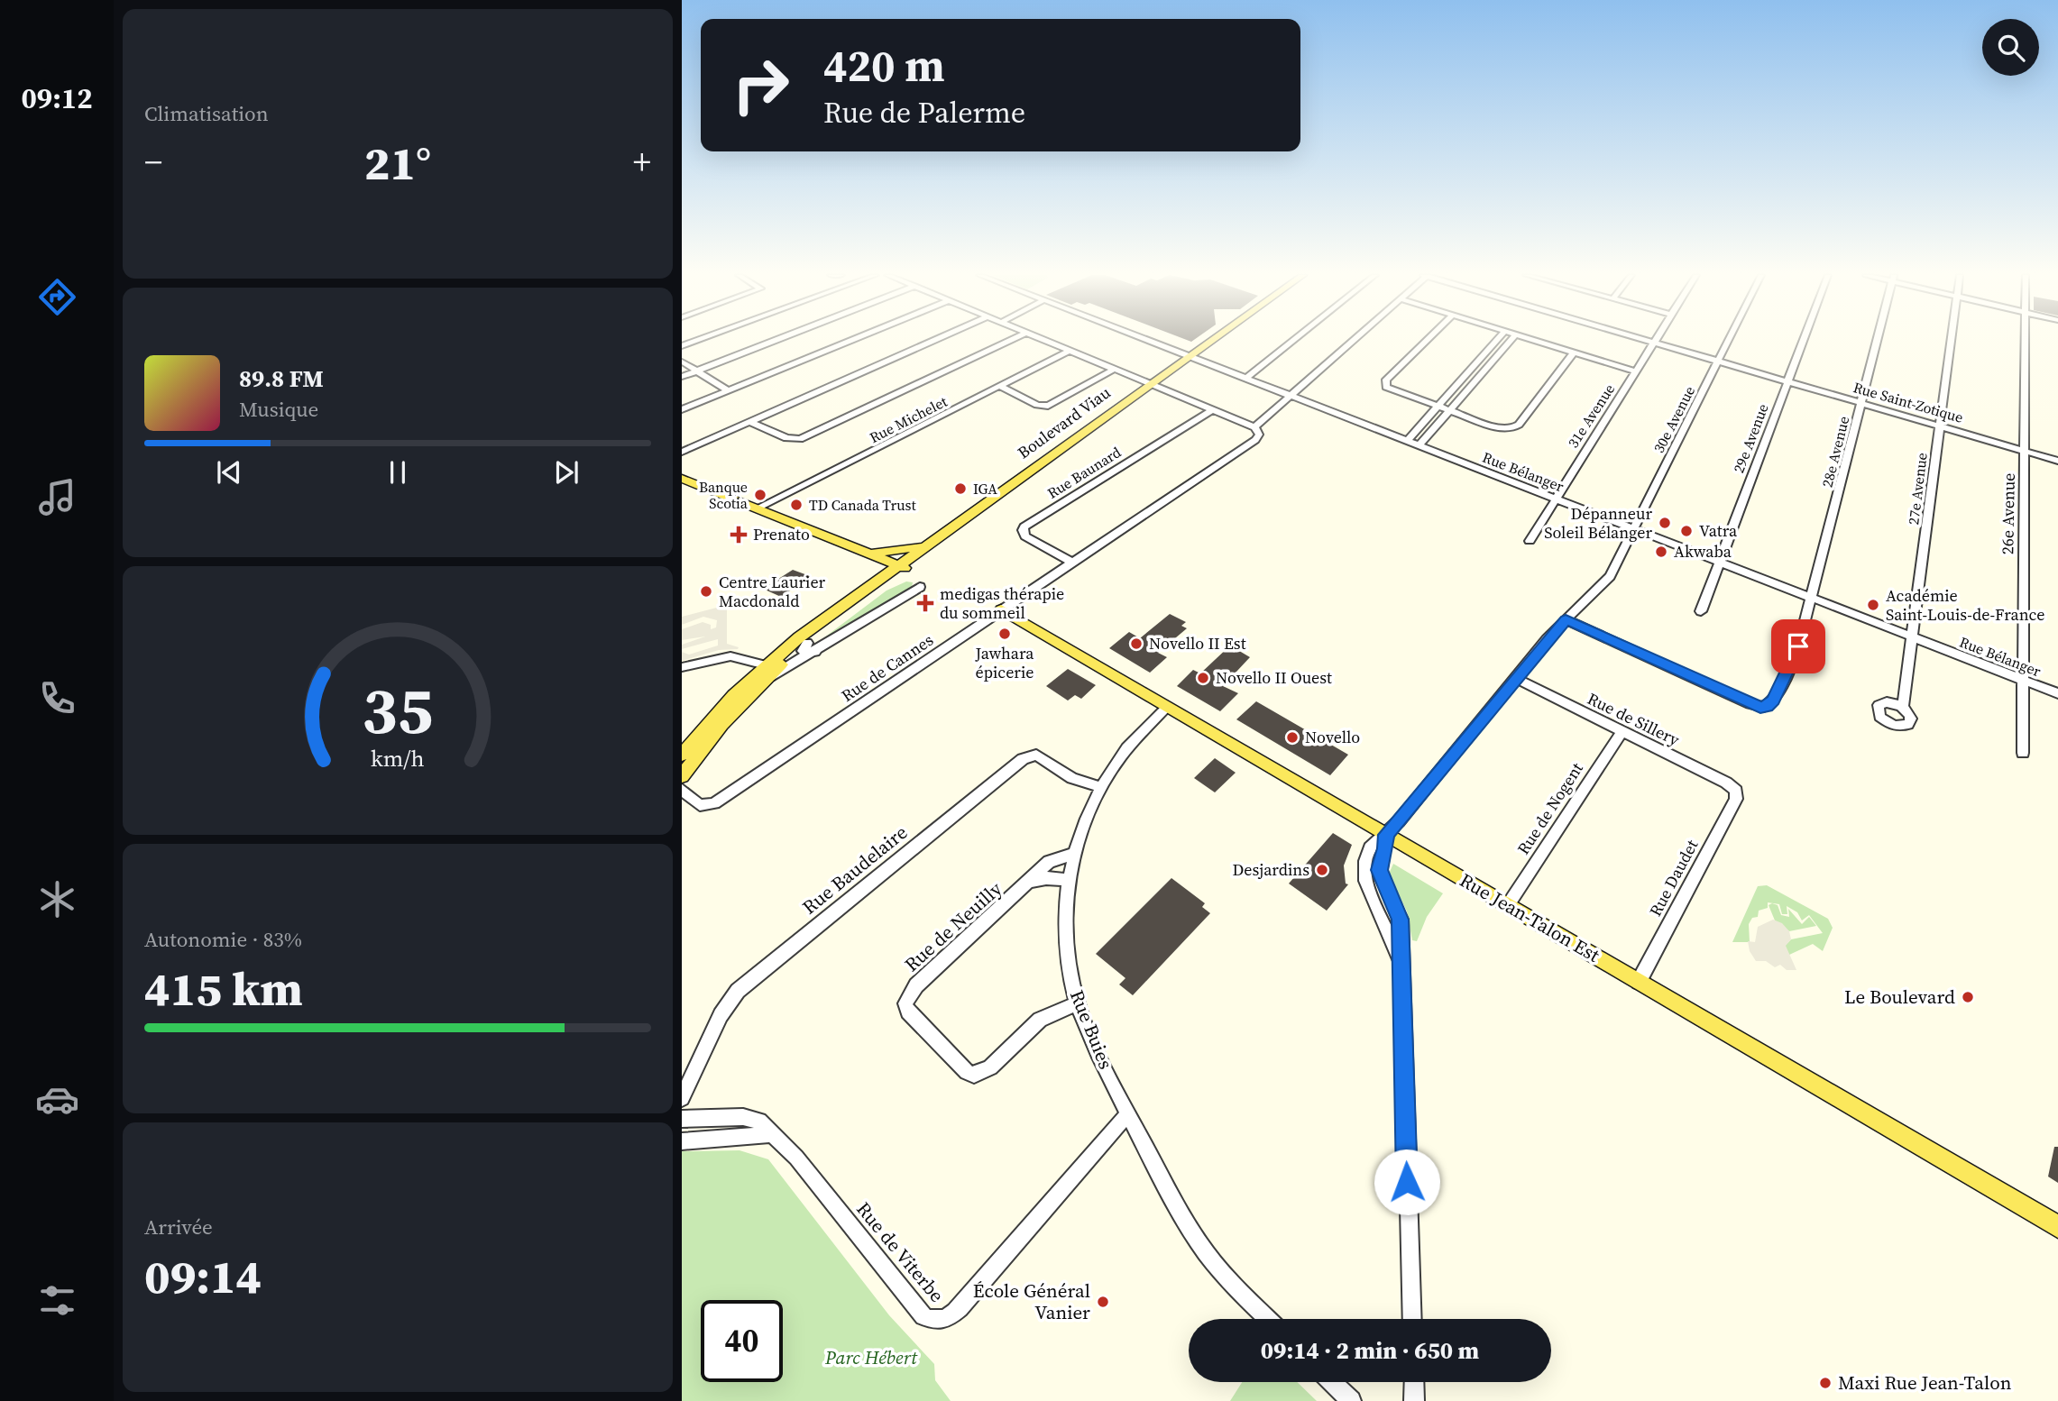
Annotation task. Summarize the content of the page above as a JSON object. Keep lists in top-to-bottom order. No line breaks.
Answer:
{"streets":{"main road":["Boulevard Viau","Rue Jean-Talon Est"],"street":["Rue Saint-Zotique","31e Avenue","Rue Michelet","30e Avenue","29e Avenue","28e Avenue","Rue Bélanger","Rue Baunard","27e Avenue","26e Avenue","Rue de Cannes","Rue de Sillery","Rue de Nogent","Rue Baudelaire","Rue Daudet","Rue de Neuilly","Rue Buies","Rue de Viterbe"]},"crossings":[["Rue Saint-Zotique","31e Avenue"],["Rue Saint-Zotique","30e Avenue"],["Rue Saint-Zotique","29e Avenue"],["Rue Saint-Zotique","28e Avenue"],["Rue Saint-Zotique","27e Avenue"],["Rue Saint-Zotique","26e Avenue"],["31e Avenue","Rue Bélanger"],["30e Avenue","Rue Bélanger"],["29e Avenue","Rue Bélanger"],["28e Avenue","Rue Bélanger"],["Rue Bélanger","27e Avenue"],["Rue Bélanger","26e Avenue"],["Rue Baunard","Rue de Cannes"],["Rue de Cannes","Rue Jean-Talon Est"],["Rue de Sillery","Rue de Nogent"],["Rue de Sillery","Rue Daudet"],["Rue de Nogent","Rue Jean-Talon Est"],["Rue Baudelaire","Rue Buies"],["Rue Daudet","Rue Jean-Talon Est"],["Rue Jean-Talon Est","Rue Buies"],["Rue de Neuilly","Rue Buies"],["Rue Buies","Rue de Viterbe"]],"parks":["Parc Hébert"],"places":{"other":["IGA","Banque Scotia","TD Canada Trust","Dépanneur Soleil Bélanger","Vatra","Akwaba","Centre Laurier Macdonald","Académie Saint-Louis-de-France","Jawhara épicerie","Novello II Est","Novello II Ouest","Novello","Desjardins","Le Boulevard","École Général Vanier","Maxi Rue Jean-Talon"],"health":["Prenato","medigas thérapie du sommeil"]},"page":{"tabs":"09:12","tile":["Climatisation",["Autonomie · 83%","415 km"],["Arrivée","09:14"]],"turn":["420 m","Rue de Palerme"],"heat":["−","21°","+"],"song":["89.8 FM","Musique"],"limit":"40","trip":"09:14 · 2 min · 650 m","gauge":["35","km/h"]}}
